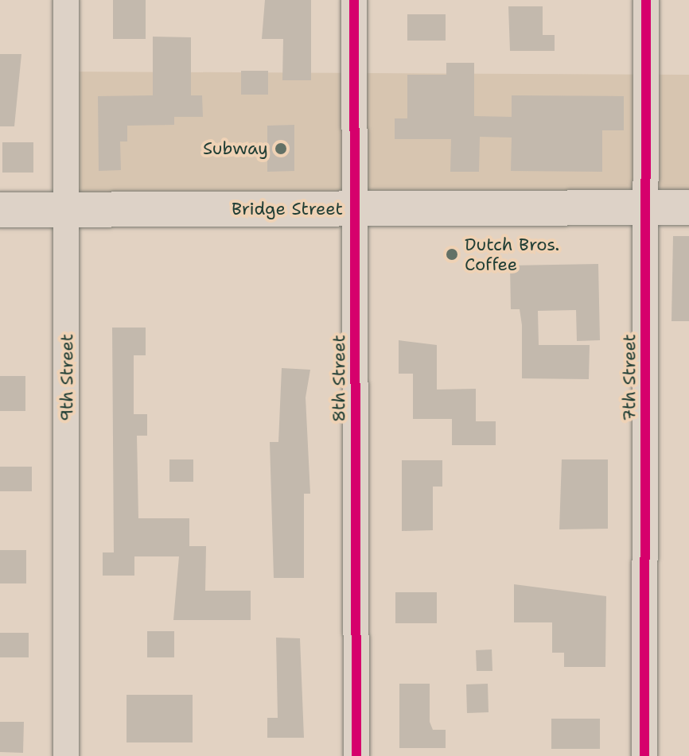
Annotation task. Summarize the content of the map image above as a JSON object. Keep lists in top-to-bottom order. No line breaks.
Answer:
{"streets":{"highway":["Bridge Street"],"street":["9th Street","7th Street","8th Street"]},"crossings":[["Bridge Street","9th Street"],["Bridge Street","7th Street"],["Bridge Street","8th Street"]],"places":["Subway","Dutch Bros. Coffee"]}
